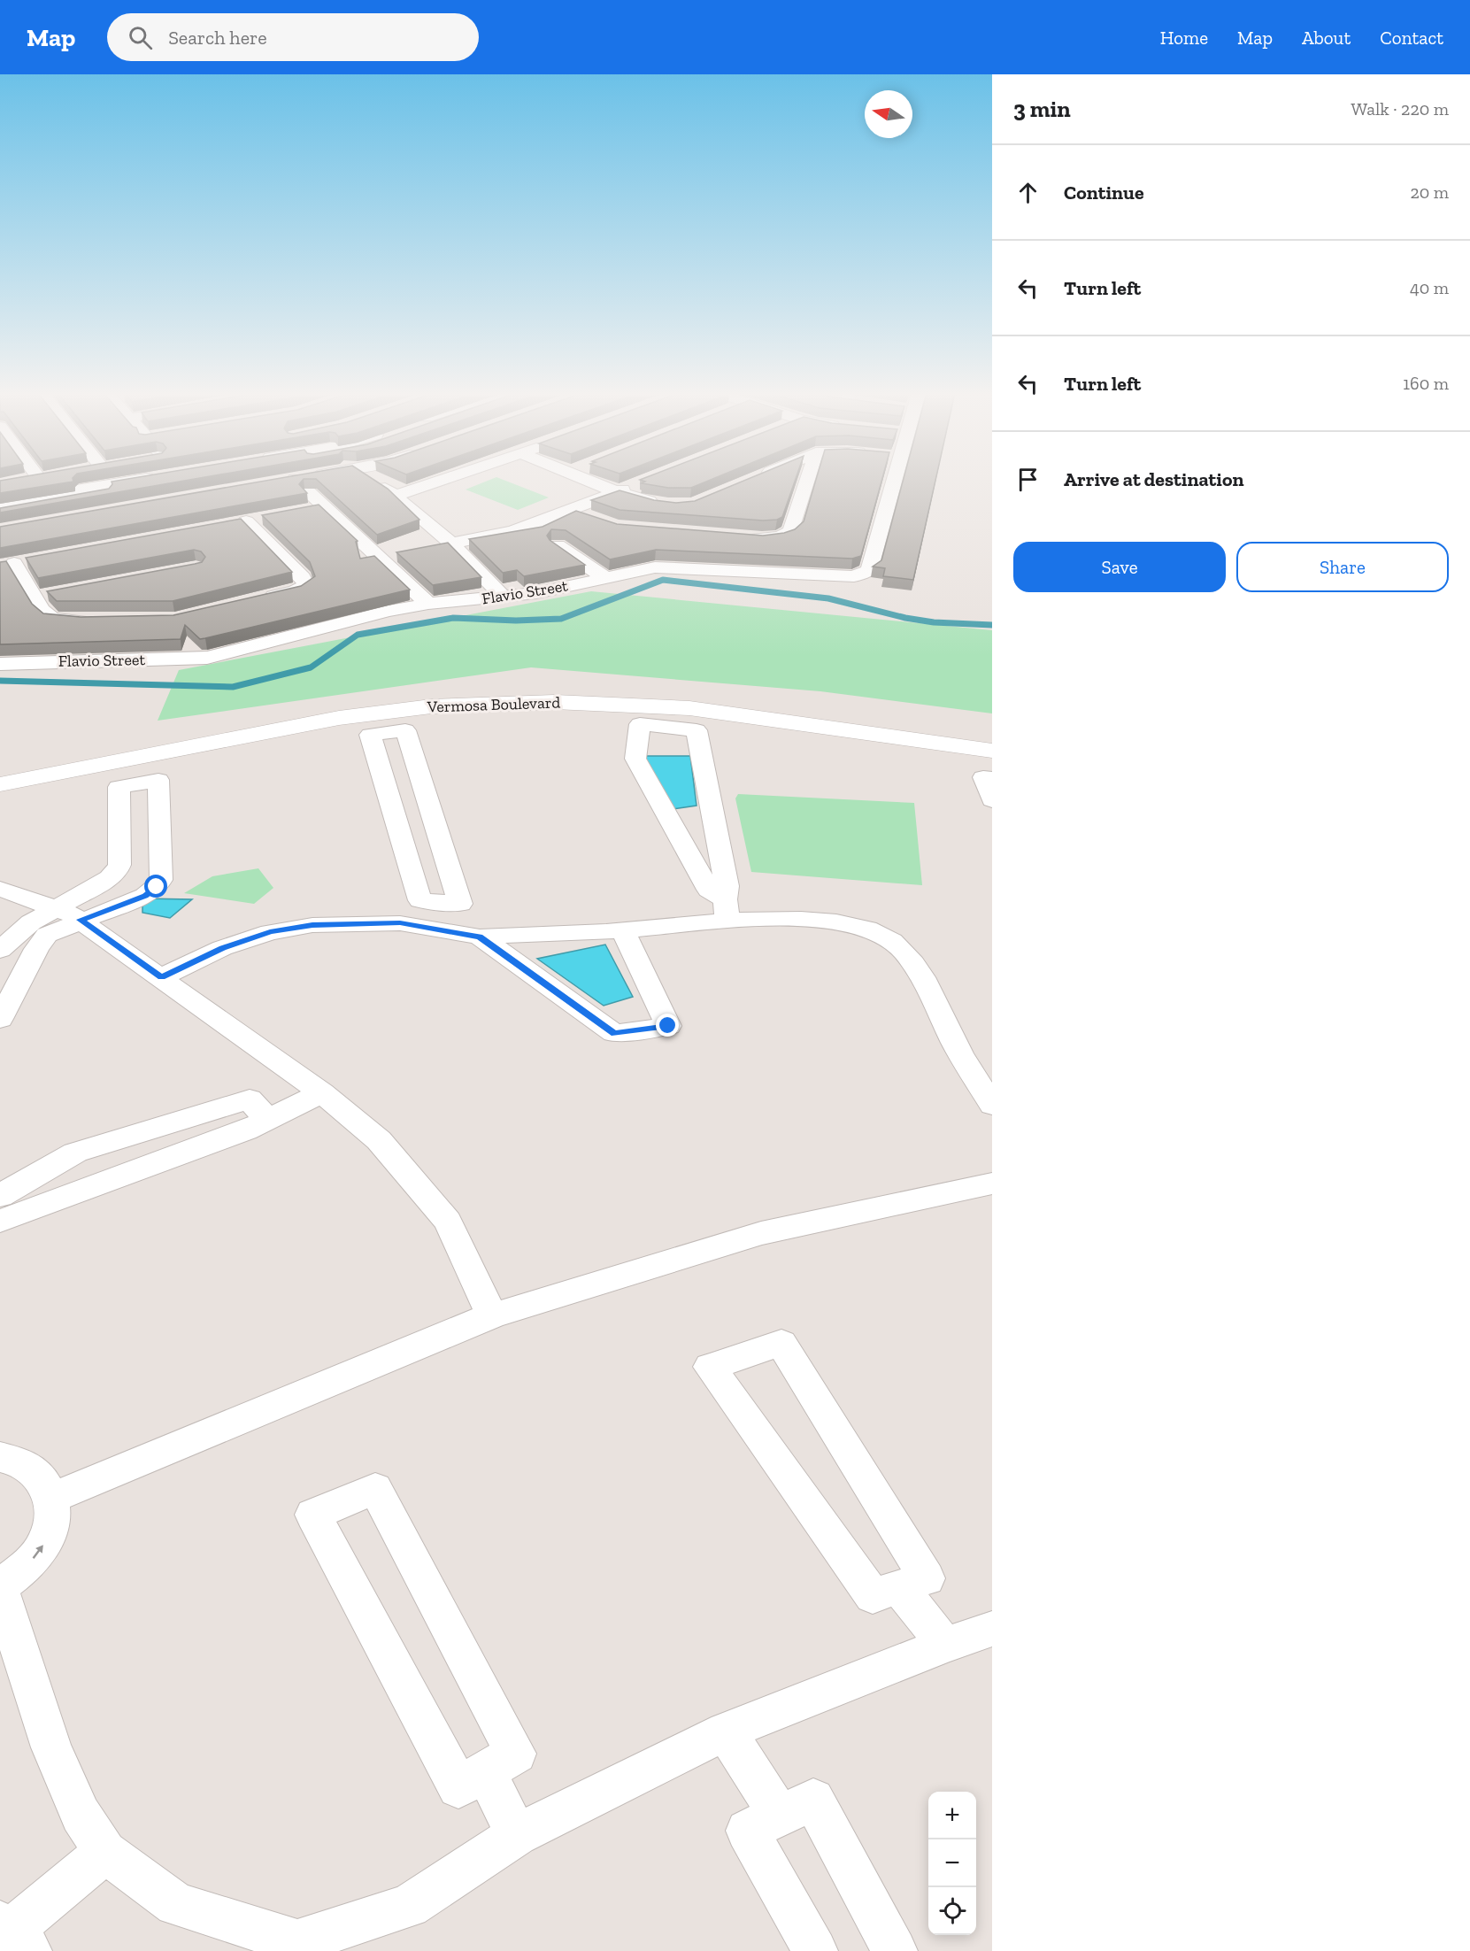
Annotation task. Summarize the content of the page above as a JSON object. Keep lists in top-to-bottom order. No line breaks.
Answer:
{"streets":{"main road":["Vermosa Boulevard"],"street":["Flavio Street"]},"north":"left","page":{"header":"Map","search":"Search here","nav":["Home","Map","About","Contact"],"heading":["3 min","Walk · 220 m"],"list":[["Continue","20 m"],["Turn left","40 m"],["Turn left","160 m"],"Arrive at destination"],"buttons":["Save","Share"],"map_buttons":["+","−"]}}
